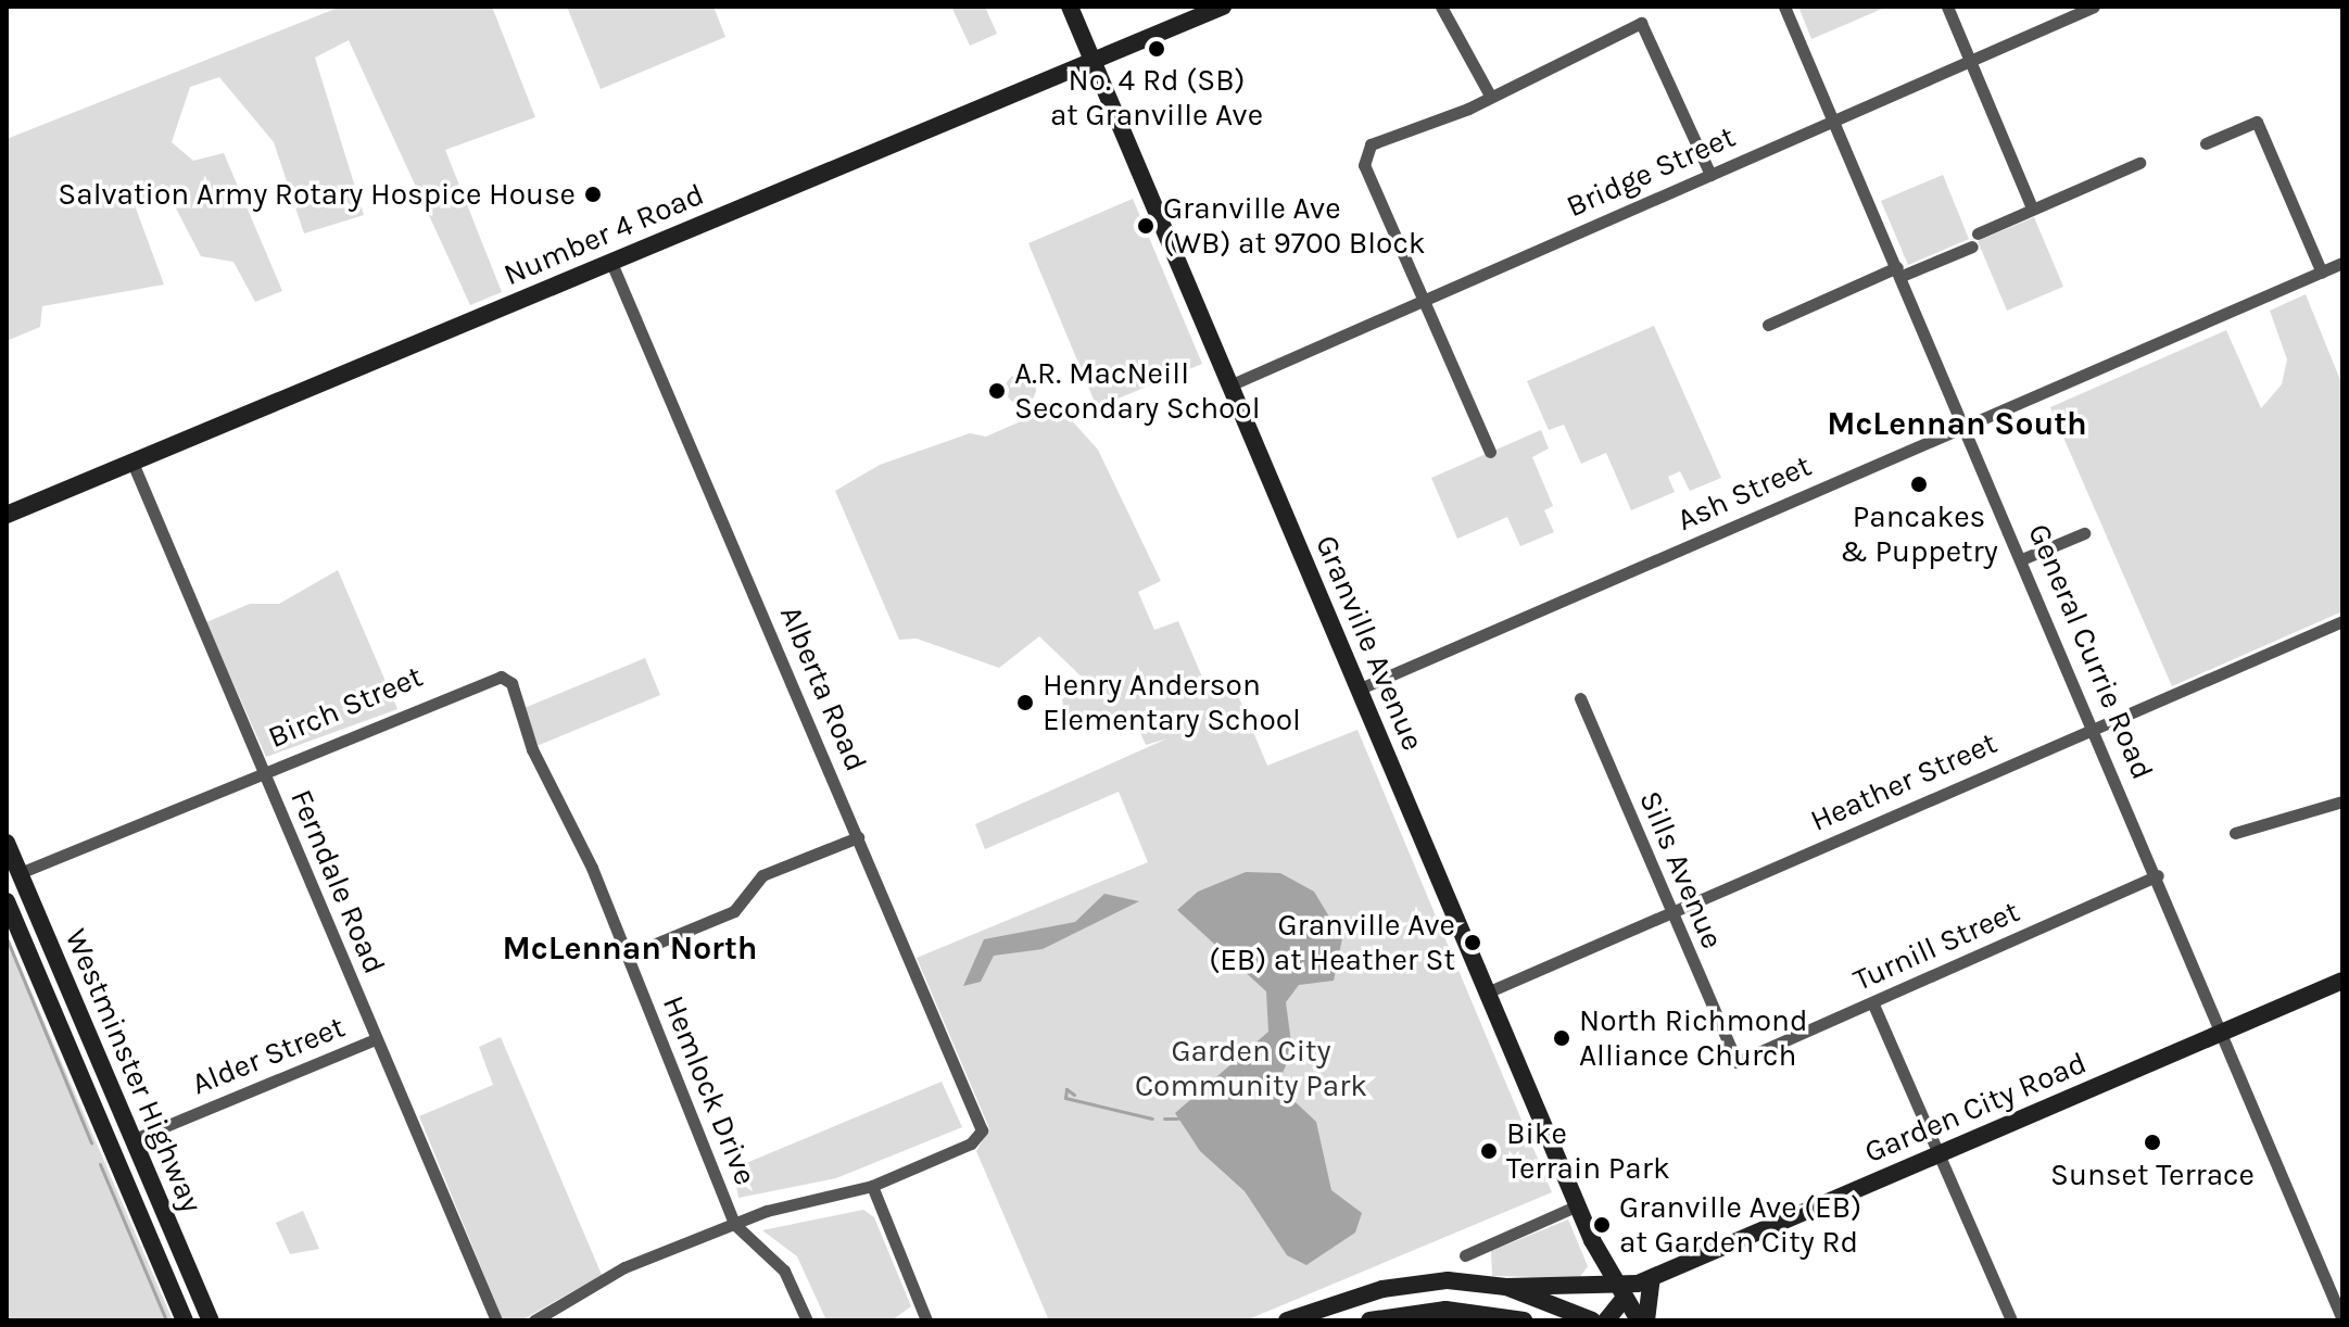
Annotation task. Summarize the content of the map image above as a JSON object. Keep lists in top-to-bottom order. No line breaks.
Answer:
{"streets":{"main road":["Number 4 Road","Granville Avenue","Westminster Highway","Garden City Road"],"street":["Bridge Street","Ash Street","General Currie Road","Alberta Road","Birch Street","Heather Street","Sills Avenue","Ferndale Road","Turnill Street","Alder Street","Hemlock Drive"]},"crossings":[["Bridge Street","Granville Avenue"],["Bridge Street","General Currie Road"],["Number 4 Road","Granville Avenue"],["Number 4 Road","Alberta Road"],["Number 4 Road","Ferndale Road"],["Ash Street","Granville Avenue"],["Ash Street","General Currie Road"],["Granville Avenue","Heather Street"],["Granville Avenue","Garden City Road"],["General Currie Road","Heather Street"],["General Currie Road","Turnill Street"],["General Currie Road","Garden City Road"],["Birch Street","Ferndale Road"],["Birch Street","Westminster Highway"],["Birch Street","Hemlock Drive"],["Heather Street","Sills Avenue"],["Sills Avenue","Turnill Street"],["Ferndale Road","Alder Street"],["Alder Street","Westminster Highway"]],"districts":["McLennan South","McLennan North"],"parks":["Garden City Community Park"],"places":["No. 4 Rd (SB) at Granville Ave","Salvation Army Rotary Hospice House","Granville Ave (WB) at 9700 Block","A.R. MacNeill Secondary School","Pancakes & Puppetry","Henry Anderson Elementary School","Granville Ave (EB) at Heather St","North Richmond Alliance Church","Sunset Terrace","Bike Terrain Park","Granville Ave (EB) at Garden City Rd"]}
